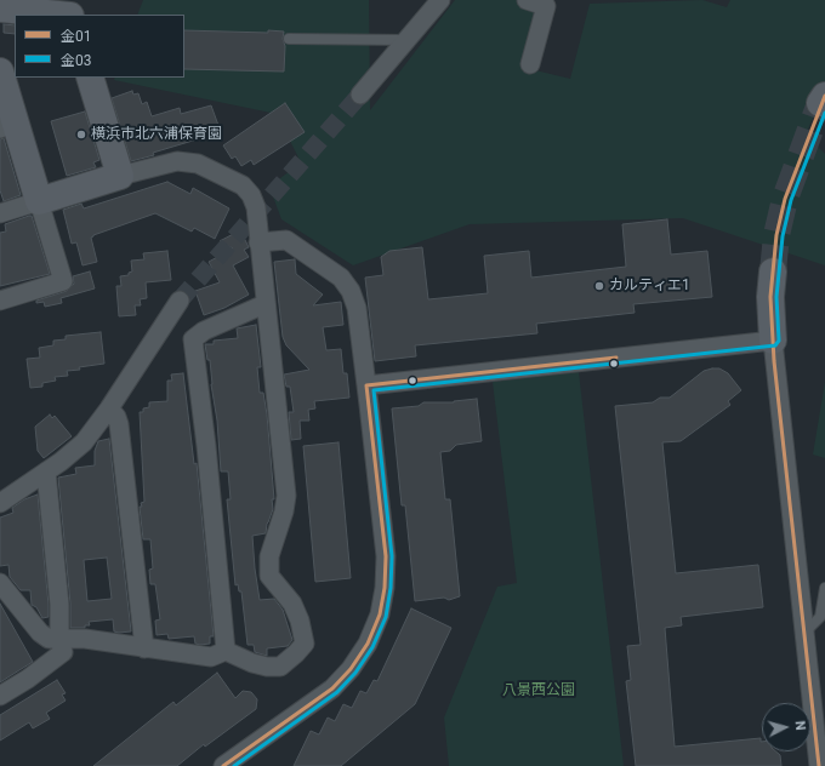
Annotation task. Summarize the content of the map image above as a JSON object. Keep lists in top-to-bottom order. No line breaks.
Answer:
{"parks":["八景西公園"],"places":["横浜市北六浦保育園","カルティエ1"],"lines":["transit line 金01","transit line 金03"],"legend":["金01","金03"],"north":"right"}
